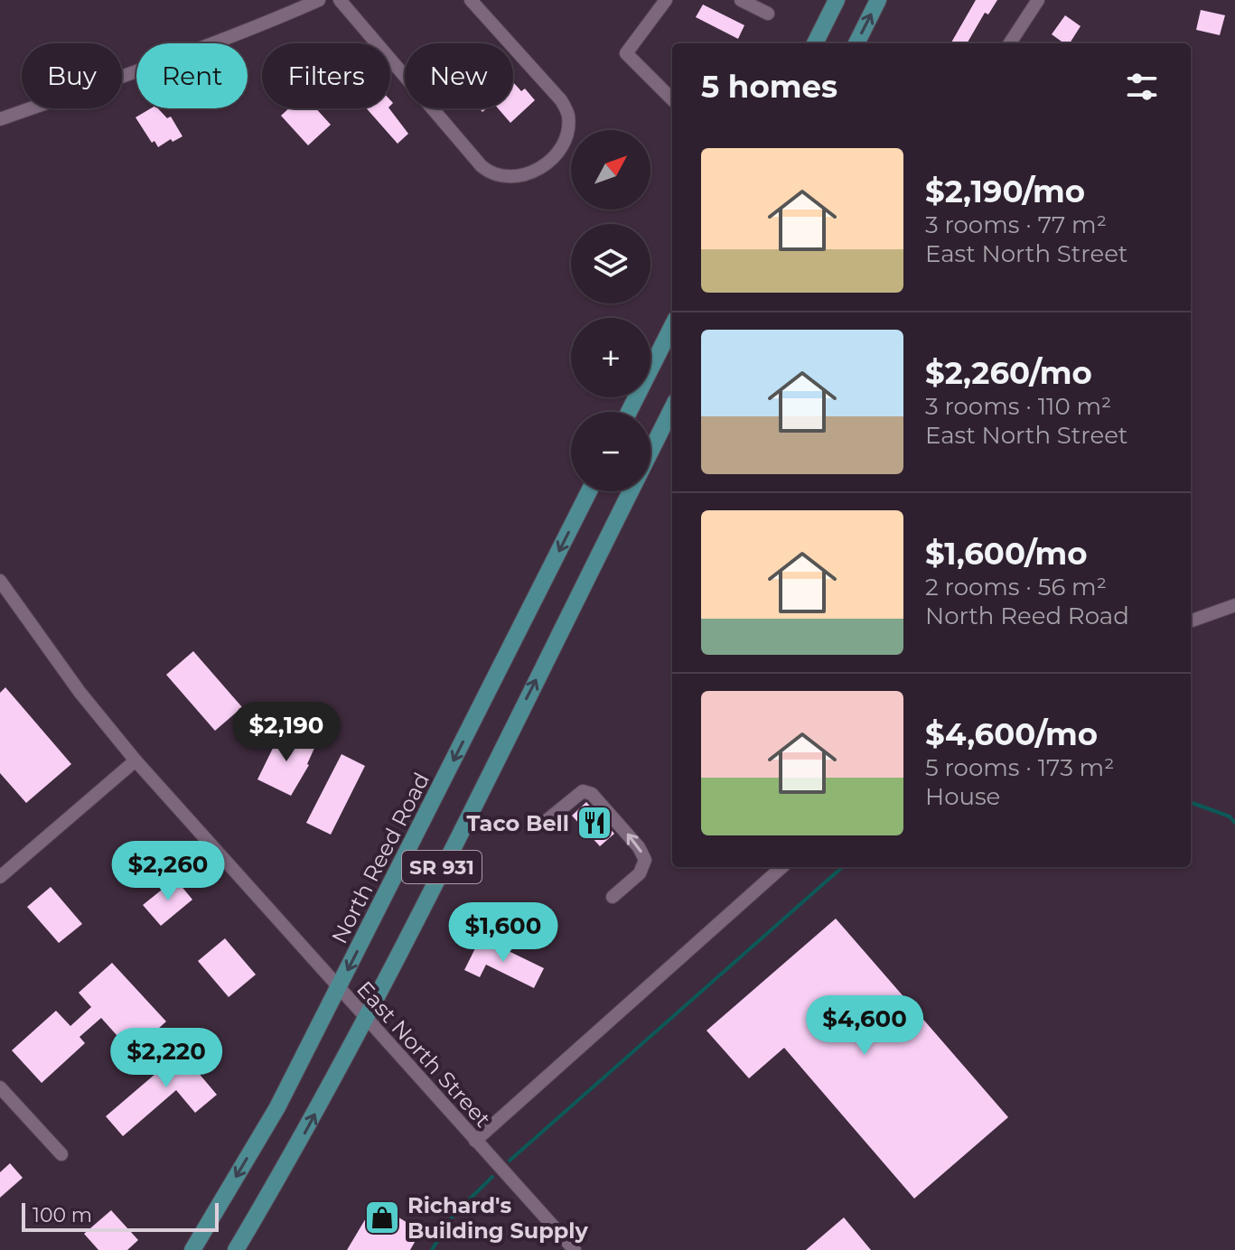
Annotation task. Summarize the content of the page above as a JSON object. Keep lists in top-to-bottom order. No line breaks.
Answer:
{"streets":{"main road":["North Reed Road","SR 931"],"street":["East North Street"]},"crossings":[["North Reed Road","East North Street"],["SR 931","East North Street"]],"places":{"restaurant":["Taco Bell"],"shop":["Richard's Building Supply"]},"scale_bar":"100 m","north":"top right","page":{"chip":["Buy","Rent","Filters","New"],"heading":"5 homes","map_buttons":["+","−"],"list":[{"name":"$2,190/mo","note":"3 rooms · 77 m² · East North Street"},{"name":"$2,260/mo","note":"3 rooms · 110 m² · East North Street"},{"name":"$1,600/mo","note":"2 rooms · 56 m² · North Reed Road"},{"name":"$4,600/mo","note":"5 rooms · 173 m² · House"}],"price":["$2,190","$2,260","$1,600","$4,600","$2,220"],"scale":"100 m"}}
